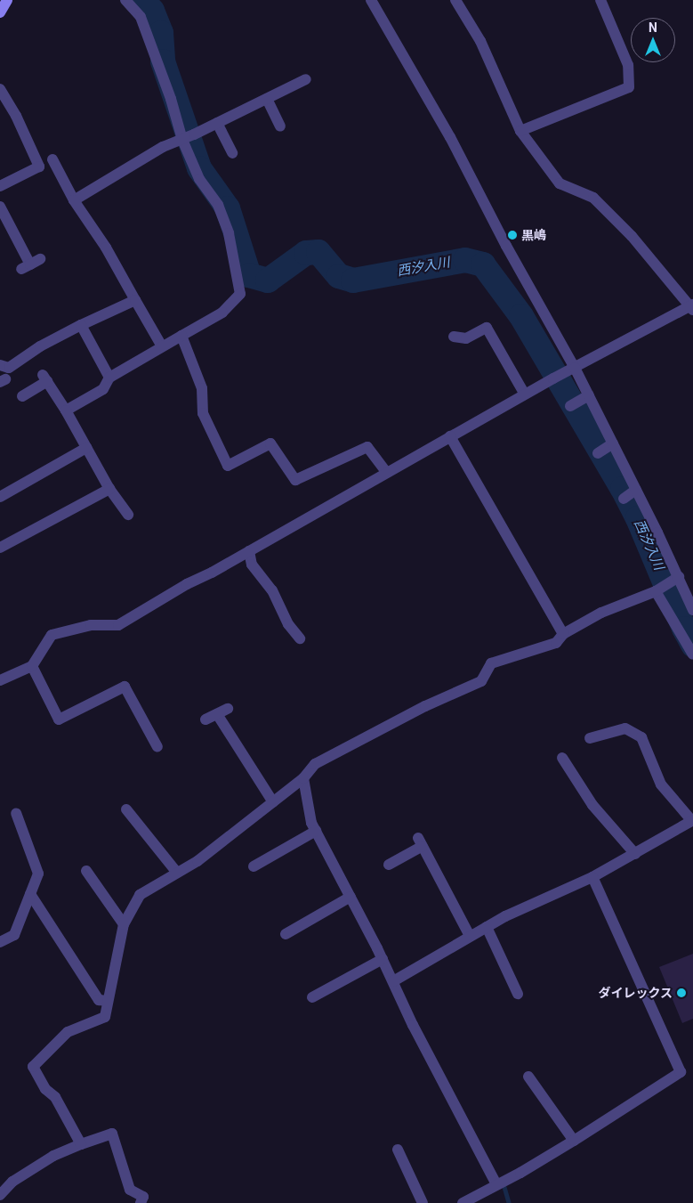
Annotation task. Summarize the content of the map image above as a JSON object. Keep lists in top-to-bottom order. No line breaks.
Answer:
{"water":["西汐入川"],"places":["黒嶋","ダイレックス"],"north":"top"}
